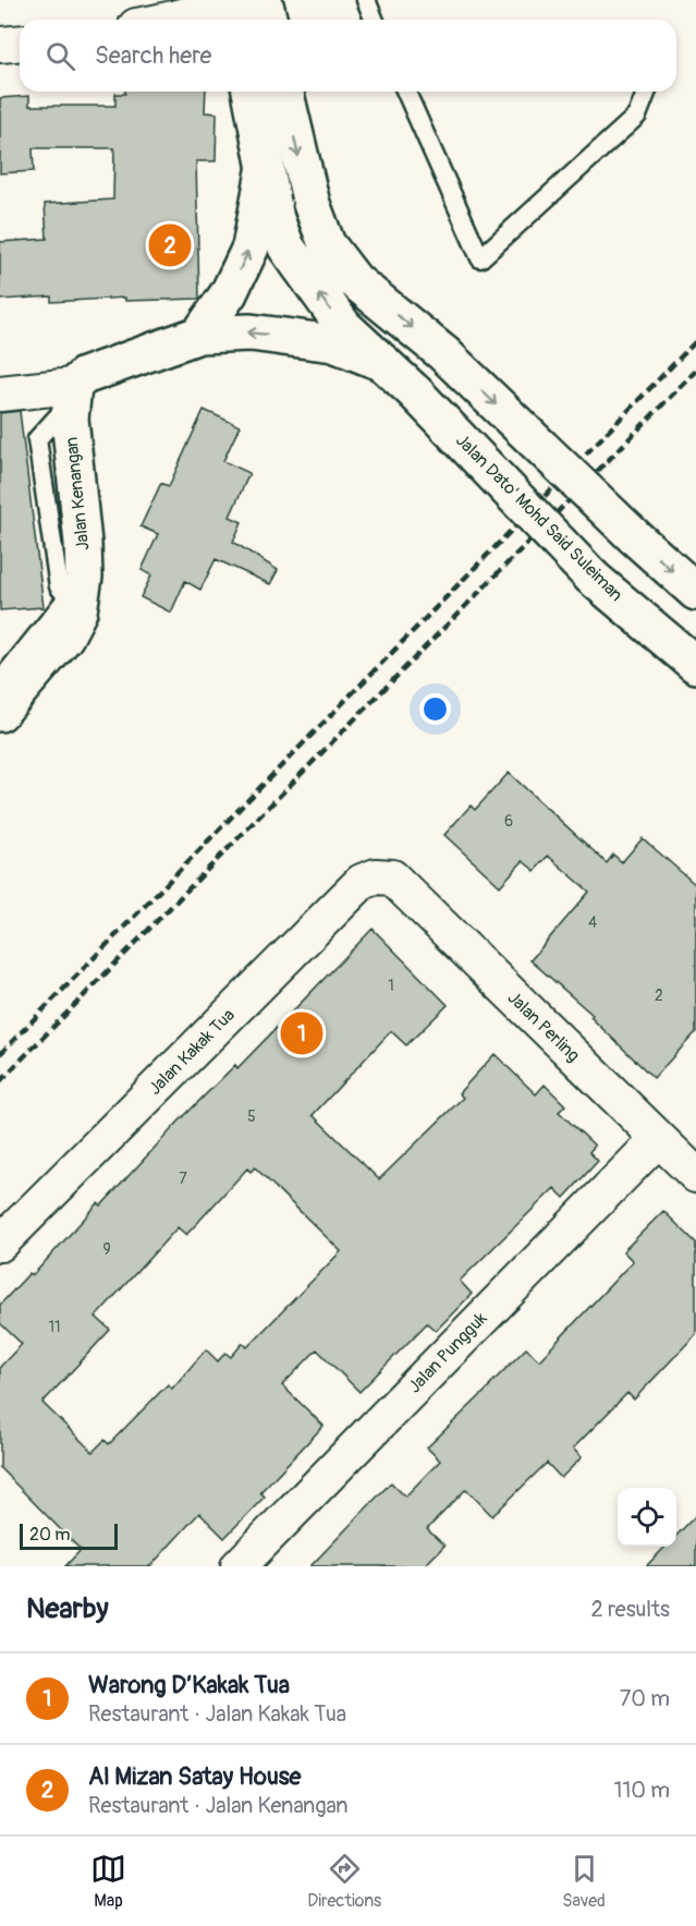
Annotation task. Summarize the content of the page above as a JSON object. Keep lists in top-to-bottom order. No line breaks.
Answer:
{"streets":{"main road":["Jalan Kenangan","Jalan Dato' Mohd Said Suleiman"],"street":["Jalan Perling","Jalan Kakak Tua","Jalan Pungguk"]},"crossings":[["Jalan Perling","Jalan Kakak Tua"],["Jalan Perling","Jalan Pungguk"]],"house_numbers":["6","4","1","2","5","7","9","11"],"scale_bar":"20 m","page":{"search":"Search here","pins":["2","1"],"scale":"20 m","heading":["Nearby","2 results"],"list":[{"mark":"1","name":"Warong D’Kakak Tua","note":"Restaurant · Jalan Kakak Tua","value":"70 m"},{"mark":"2","name":"Al Mizan Satay House","note":"Restaurant · Jalan Kenangan","value":"110 m"}],"nav":["Map","Directions","Saved"]}}
